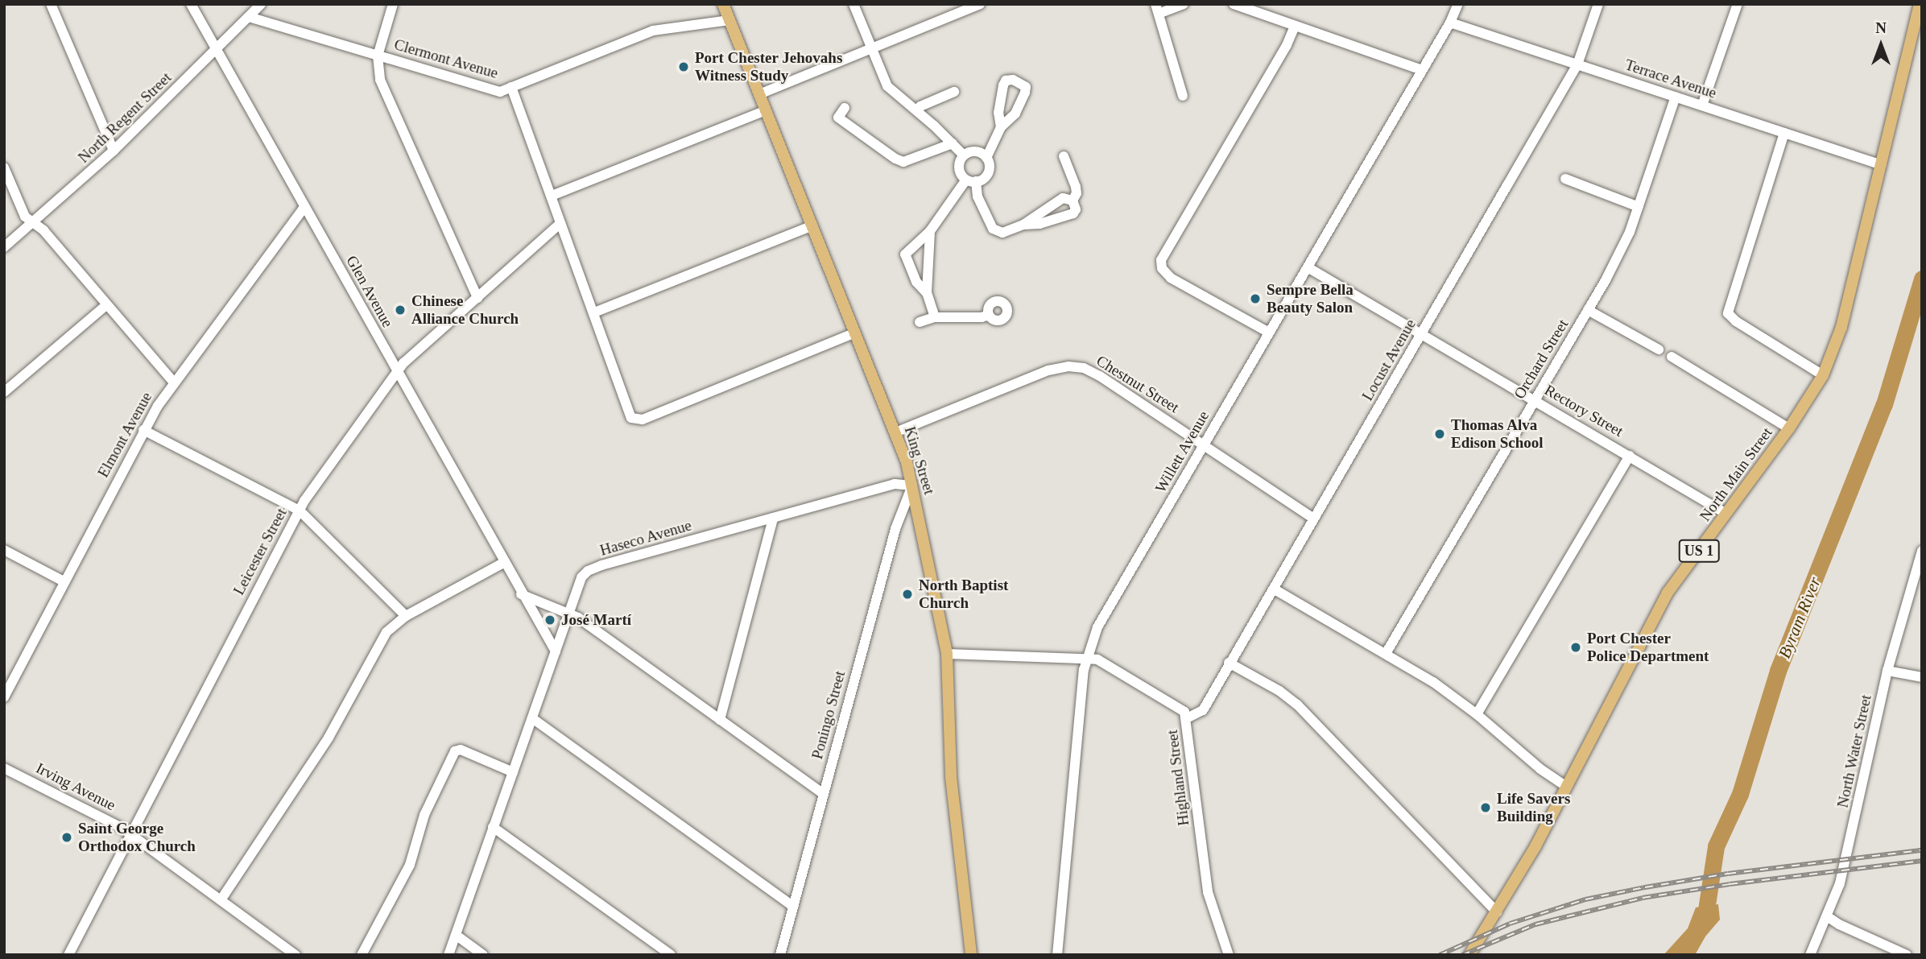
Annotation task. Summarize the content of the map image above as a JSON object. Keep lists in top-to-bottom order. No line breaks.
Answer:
{"streets":{"main road":["King Street","North Main Street","US 1"],"street":["Clermont Avenue","Terrace Avenue","North Regent Street","Glen Avenue","Orchard Street","Locust Avenue","Chestnut Street","Rectory Street","Elmont Avenue","Willett Avenue","Haseco Avenue","Leicester Street","Poningo Street","North Water Street","Highland Street","Irving Avenue"]},"crossings":[["Clermont Avenue","North Regent Street"],["Clermont Avenue","King Street"],["Terrace Avenue","Orchard Street"],["Terrace Avenue","Locust Avenue"],["Terrace Avenue","Willett Avenue"],["Terrace Avenue","North Main Street"],["North Regent Street","Glen Avenue"],["Glen Avenue","Elmont Avenue"],["Glen Avenue","Haseco Avenue"],["Glen Avenue","Leicester Street"],["Orchard Street","Rectory Street"],["Locust Avenue","Chestnut Street"],["Locust Avenue","Rectory Street"],["Locust Avenue","Highland Street"],["Chestnut Street","Willett Avenue"],["Chestnut Street","King Street"],["Rectory Street","Willett Avenue"],["Rectory Street","North Main Street"],["Willett Avenue","Highland Street"],["King Street","Haseco Avenue"],["King Street","Poningo Street"],["King Street","Highland Street"],["Haseco Avenue","Poningo Street"],["Leicester Street","Irving Avenue"]],"water":["Byram River"],"places":["Port Chester Jehovahs Witness Study","Sempre Bella Beauty Salon","Chinese Alliance Church","Thomas Alva Edison School","North Baptist Church","José Martí","Port Chester Police Department","Life Savers Building","Saint George Orthodox Church"],"north":"top"}
